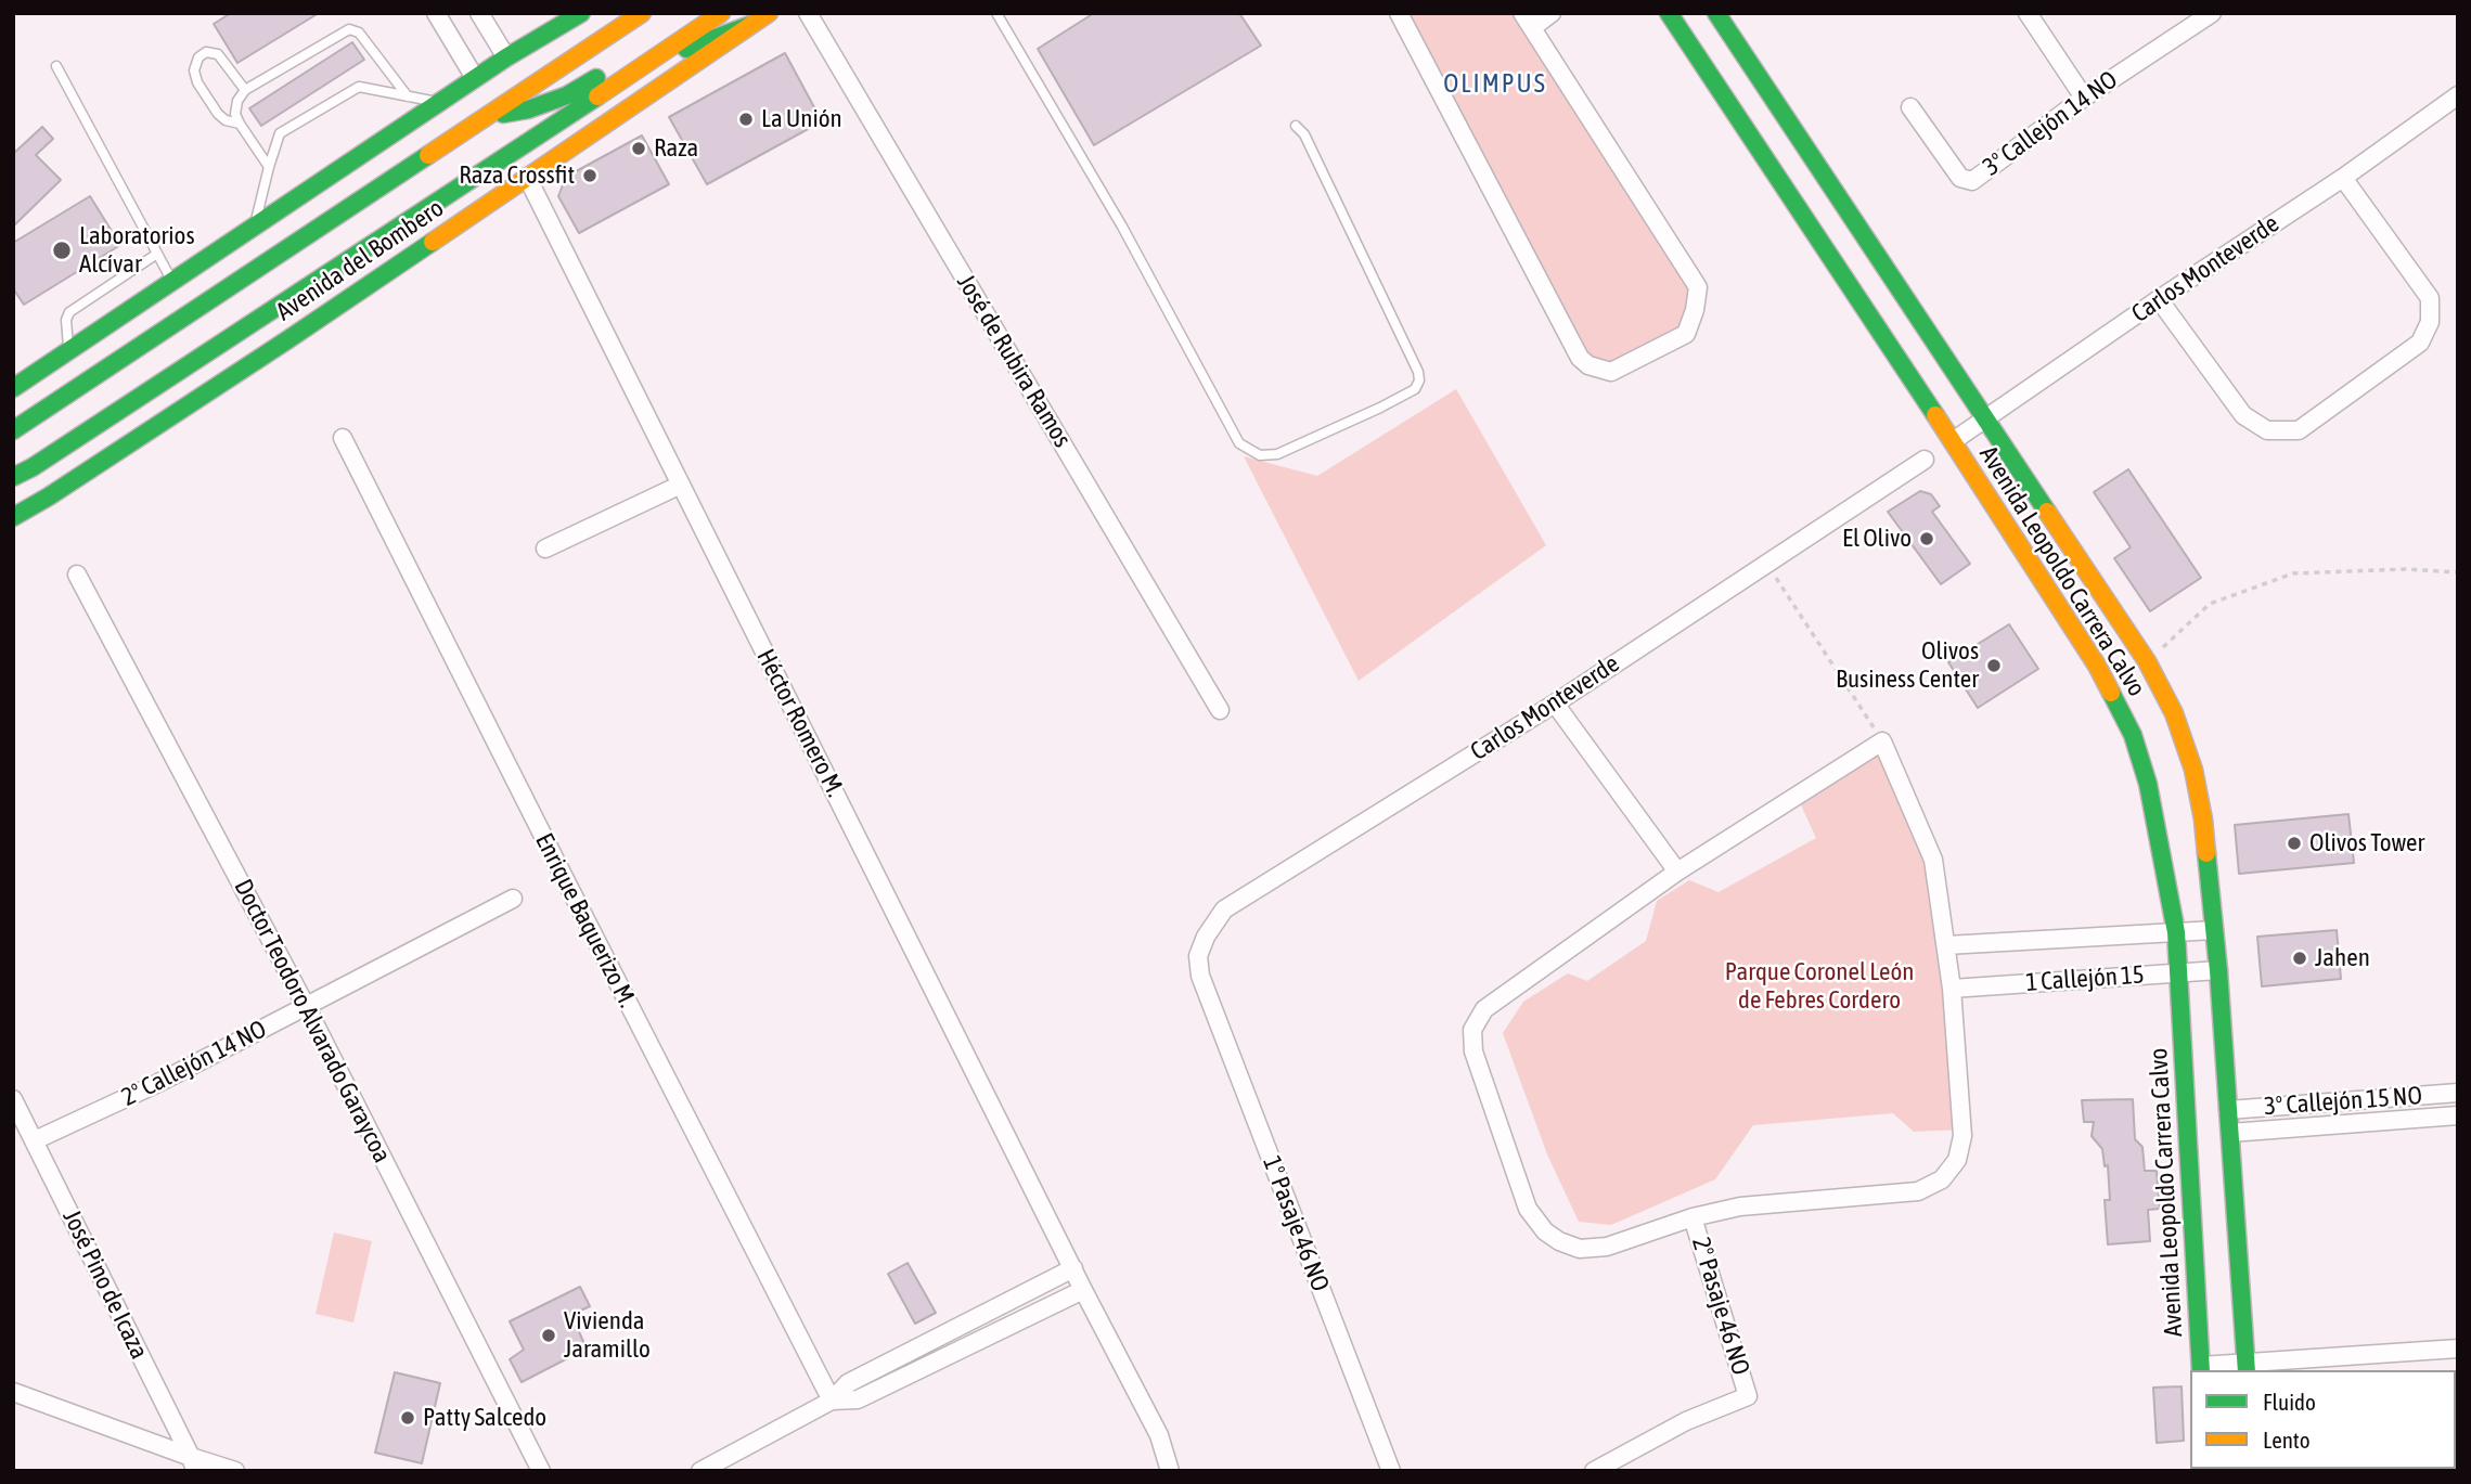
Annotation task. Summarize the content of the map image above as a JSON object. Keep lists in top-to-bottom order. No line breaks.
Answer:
{"streets":{"main road":["Avenida del Bombero","Avenida Leopoldo Carrera Calvo"],"street":["3° Callejón 14 NO","Carlos Monteverde","José de Rubira Ramos","Héctor Romero M.","Enrique Baquerizo M.","1 Callejón 15","Doctor Teodoro Alvarado Garaycoa","2° Callejón 14 NO","3° Callejón 15 NO","1° Pasaje 46 NO","José Pino de Icaza","2° Pasaje 46 NO"]},"crossings":[["Avenida del Bombero","Héctor Romero M."],["Carlos Monteverde","Avenida Leopoldo Carrera Calvo"],["Carlos Monteverde","1° Pasaje 46 NO"],["Avenida Leopoldo Carrera Calvo","1 Callejón 15"],["Avenida Leopoldo Carrera Calvo","3° Callejón 15 NO"],["Doctor Teodoro Alvarado Garaycoa","2° Callejón 14 NO"],["2° Callejón 14 NO","José Pino de Icaza"]],"districts":["OLIMPUS"],"parks":["Parque Coronel León de Febres Cordero"],"places":["La Unión","Raza","Raza Crossfit","Laboratorios Alcívar","El Olivo","Olivos Business Center","Olivos Tower","Jahen","Vivienda Jaramillo","Patty Salcedo"],"legend":["Fluido","Lento"]}
